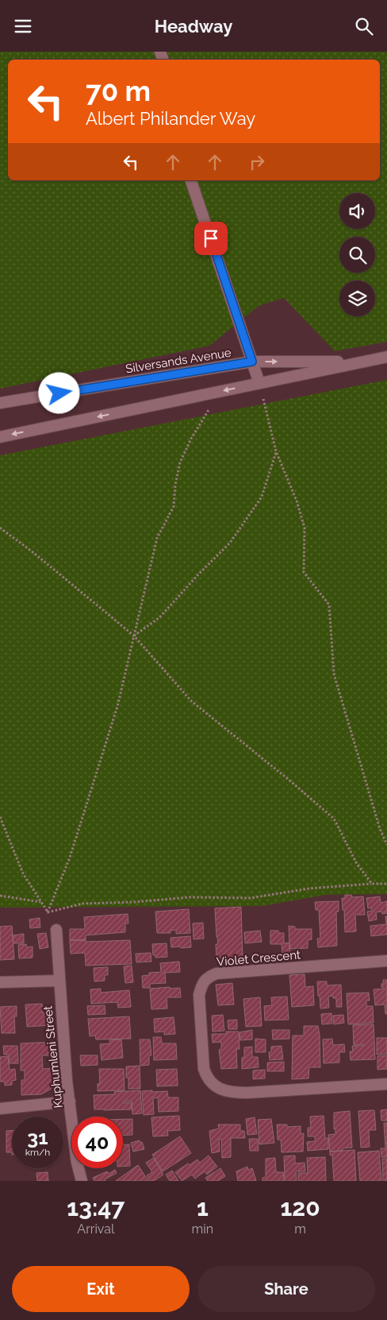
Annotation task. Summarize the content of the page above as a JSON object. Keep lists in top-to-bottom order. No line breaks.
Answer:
{"streets":{"street":["Silversands Avenue","Violet Crescent","Kuphumleni Street"]},"page":{"header":"Headway","turn":["70 m","Albert Philander Way"],"speed":"31 km/h","limit":"40","eta":["13:47","Arrival","1","min","120","m"],"buttons":["Exit","Share"]}}
